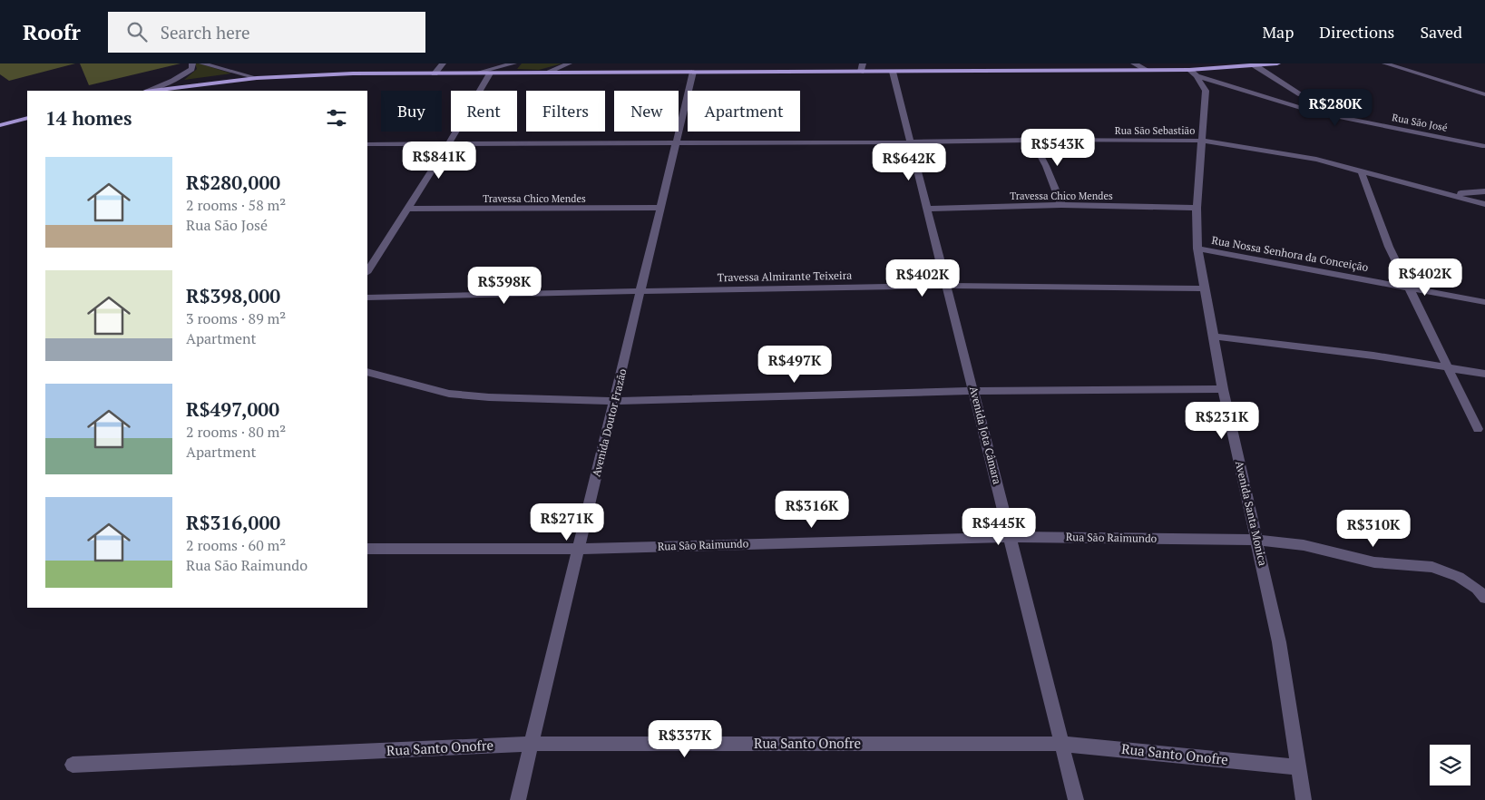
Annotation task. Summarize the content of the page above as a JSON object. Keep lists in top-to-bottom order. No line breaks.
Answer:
{"streets":{"street":["Rua São José","Rua São Sebastião","Travessa Chico Mendes","Rua Nossa Senhora da Conceição","Travessa Almirante Teixeira","Avenida Doutor Frazão","Avenida Jota Câmara","Avenida Santa Monica","Rua São Raimundo","Rua Santo Onofre"]},"crossings":[["Rua São José","Avenida Santa Monica"],["Rua São Sebastião","Avenida Doutor Frazão"],["Rua São Sebastião","Avenida Jota Câmara"],["Rua São Sebastião","Avenida Santa Monica"],["Travessa Chico Mendes","Avenida Doutor Frazão"],["Travessa Chico Mendes","Avenida Jota Câmara"],["Travessa Chico Mendes","Avenida Santa Monica"],["Rua Nossa Senhora da Conceição","Avenida Santa Monica"],["Travessa Almirante Teixeira","Avenida Doutor Frazão"],["Travessa Almirante Teixeira","Avenida Jota Câmara"],["Travessa Almirante Teixeira","Avenida Santa Monica"],["Avenida Doutor Frazão","Rua São Raimundo"],["Avenida Doutor Frazão","Rua Santo Onofre"],["Avenida Jota Câmara","Rua São Raimundo"],["Avenida Jota Câmara","Rua Santo Onofre"],["Avenida Santa Monica","Rua São Raimundo"],["Avenida Santa Monica","Rua Santo Onofre"]],"page":{"header":"Roofr","search":"Search here","nav":["Map","Directions","Saved"],"price":["R$280K","R$543K","R$841K","R$642K","R$402K","R$402K","R$398K","R$497K","R$231K","R$316K","R$271K","R$445K","R$310K","R$337K"],"chip":["Buy","Rent","Filters","New","Apartment"],"heading":"14 homes","list":[{"name":"R$280,000","note":"2 rooms · 58 m² · Rua São José"},{"name":"R$398,000","note":"3 rooms · 89 m² · Apartment"},{"name":"R$497,000","note":"2 rooms · 80 m² · Apartment"},{"name":"R$316,000","note":"2 rooms · 60 m² · Rua São Raimundo"}]}}
